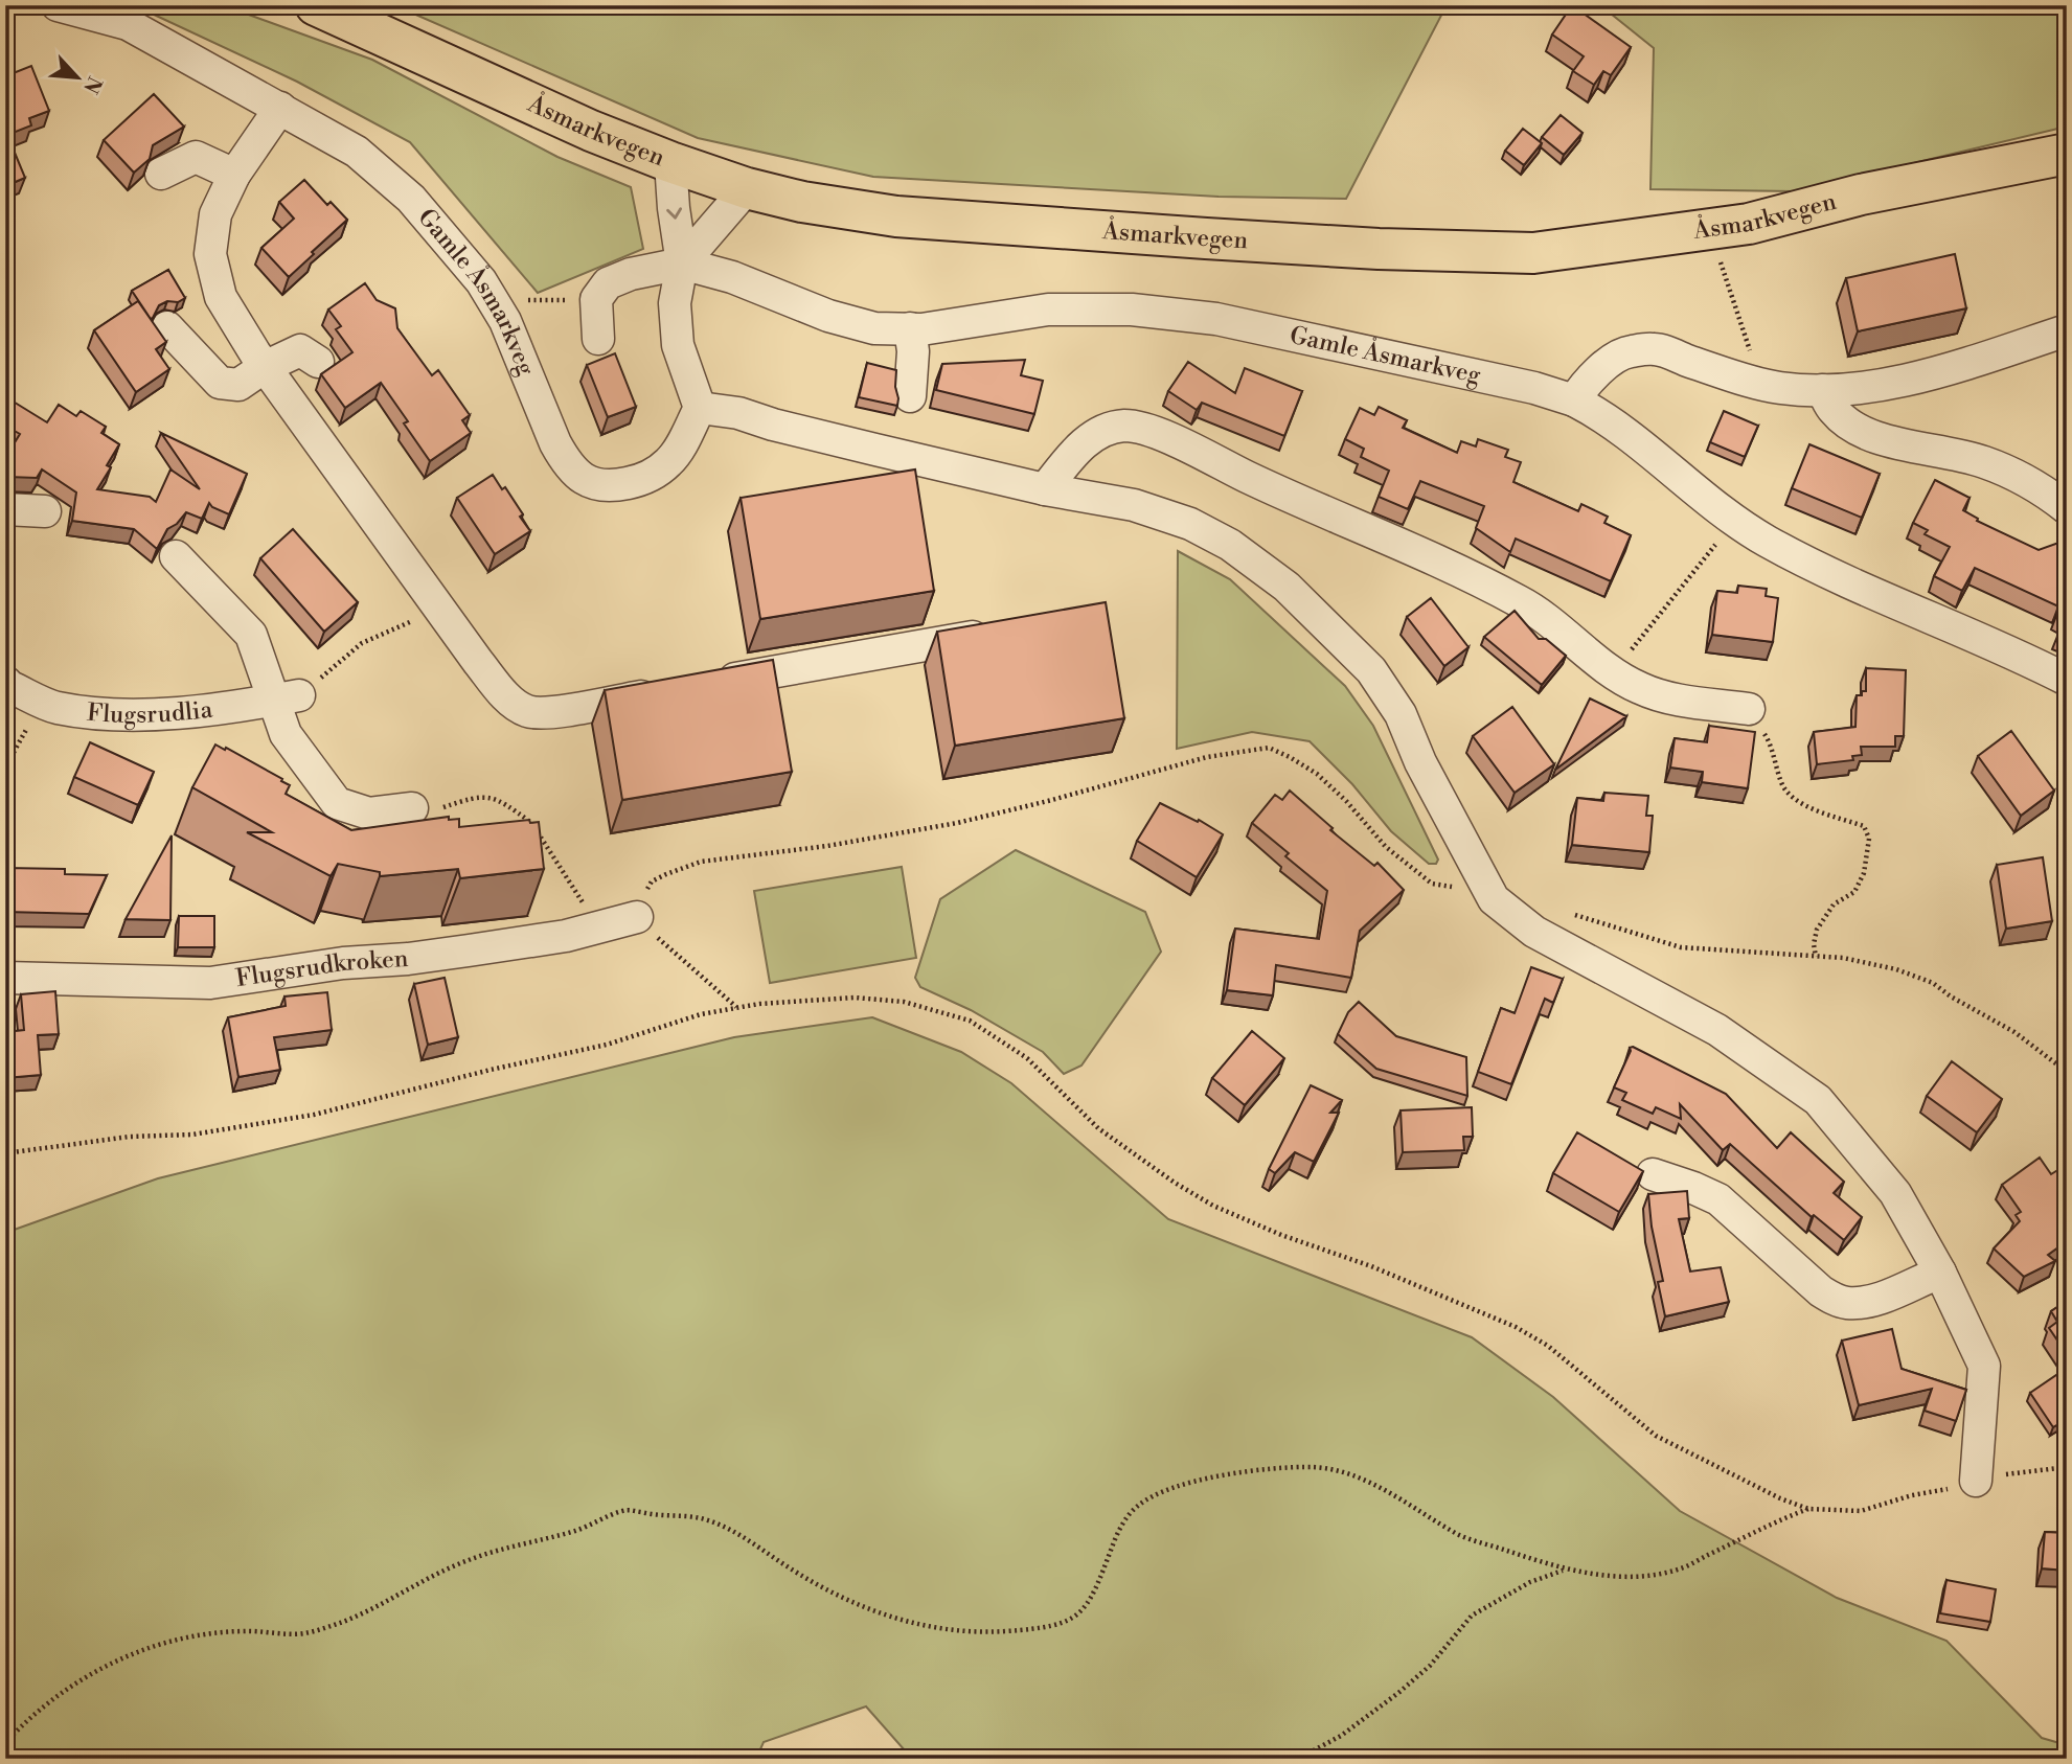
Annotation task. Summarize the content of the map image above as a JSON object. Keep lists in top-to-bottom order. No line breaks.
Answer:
{"streets":{"main road":["Åsmarkvegen"],"street":["Gamle Åsmarkveg","Flugsrudlia","Flugsrudkroken"]},"north":"bottom right"}
